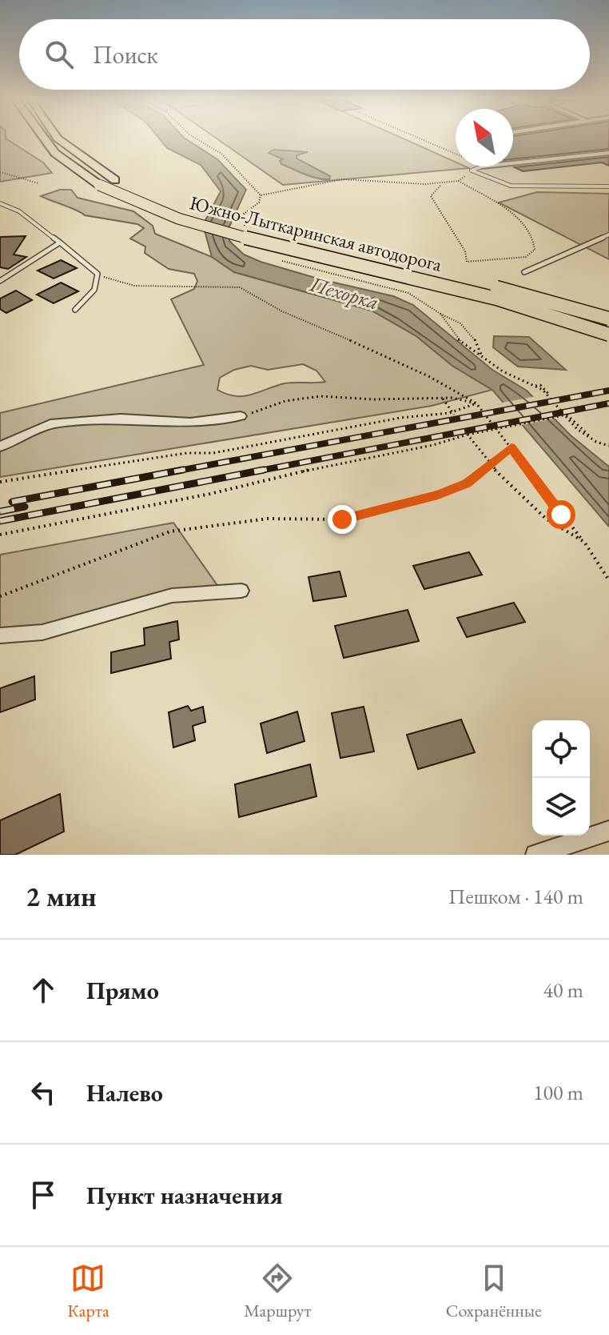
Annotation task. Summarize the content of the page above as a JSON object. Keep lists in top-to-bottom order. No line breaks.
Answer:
{"streets":{"main road":["Южно-Лыткаринская автодорога"]},"water":["Пехорка"],"north":"top left","page":{"search":"Поиск","heading":["2 мин","Пешком · 140 m"],"list":[["Прямо","40 m"],["Налево","100 m"],"Пункт назначения"],"nav":["Карта","Маршрут","Сохранённые"]}}
